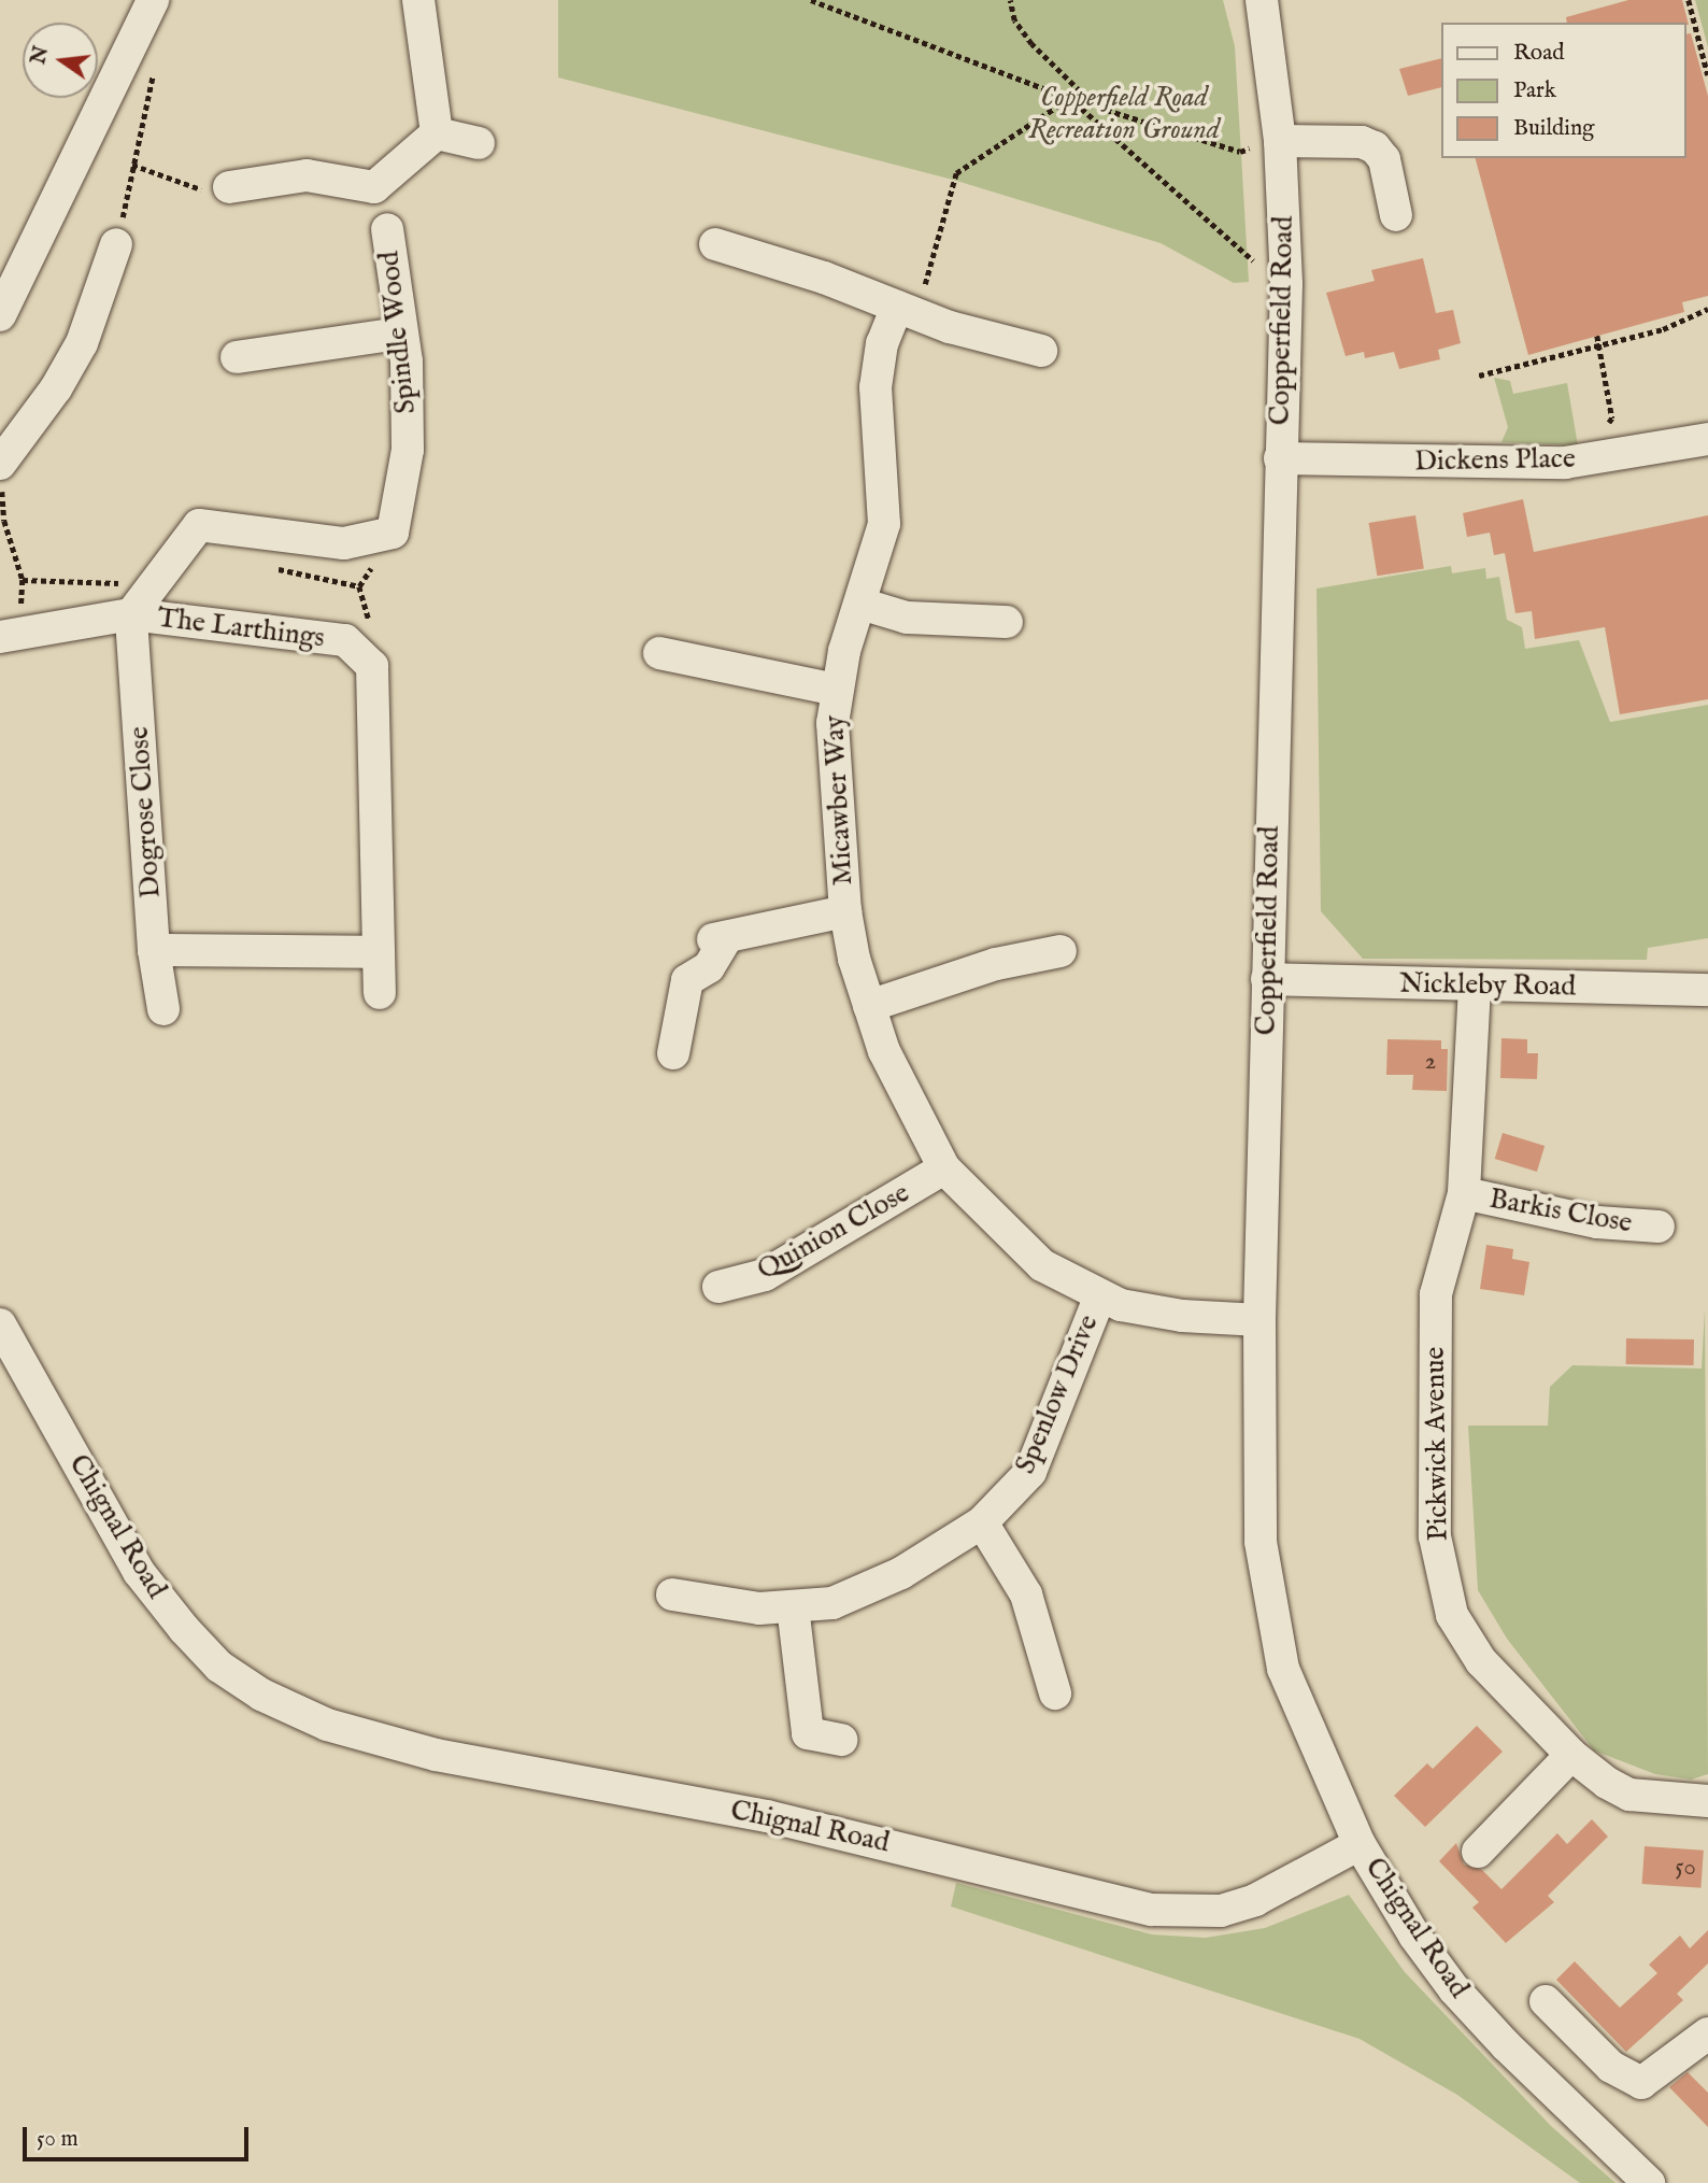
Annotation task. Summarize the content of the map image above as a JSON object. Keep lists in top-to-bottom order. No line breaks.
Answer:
{"streets":{"street":["Copperfield Road","Spindle Wood","Dickens Place","The Larthings","Micawber Way","Dogrose Close","Nickleby Road","Barkis Close","Quinion Close","Spenlow Drive","Pickwick Avenue","Chignal Road"]},"crossings":[["Copperfield Road","Dickens Place"],["Copperfield Road","Micawber Way"],["Copperfield Road","Nickleby Road"],["Copperfield Road","Chignal Road"],["Spindle Wood","The Larthings"],["Spindle Wood","Dogrose Close"],["The Larthings","Dogrose Close"],["Micawber Way","Quinion Close"],["Micawber Way","Spenlow Drive"],["Nickleby Road","Pickwick Avenue"],["Barkis Close","Pickwick Avenue"]],"parks":["Copperfield Road Recreation Ground"],"house_numbers":["2","50"],"legend":["Road","Park","Building"],"scale_bar":"50 m","north":"left"}
